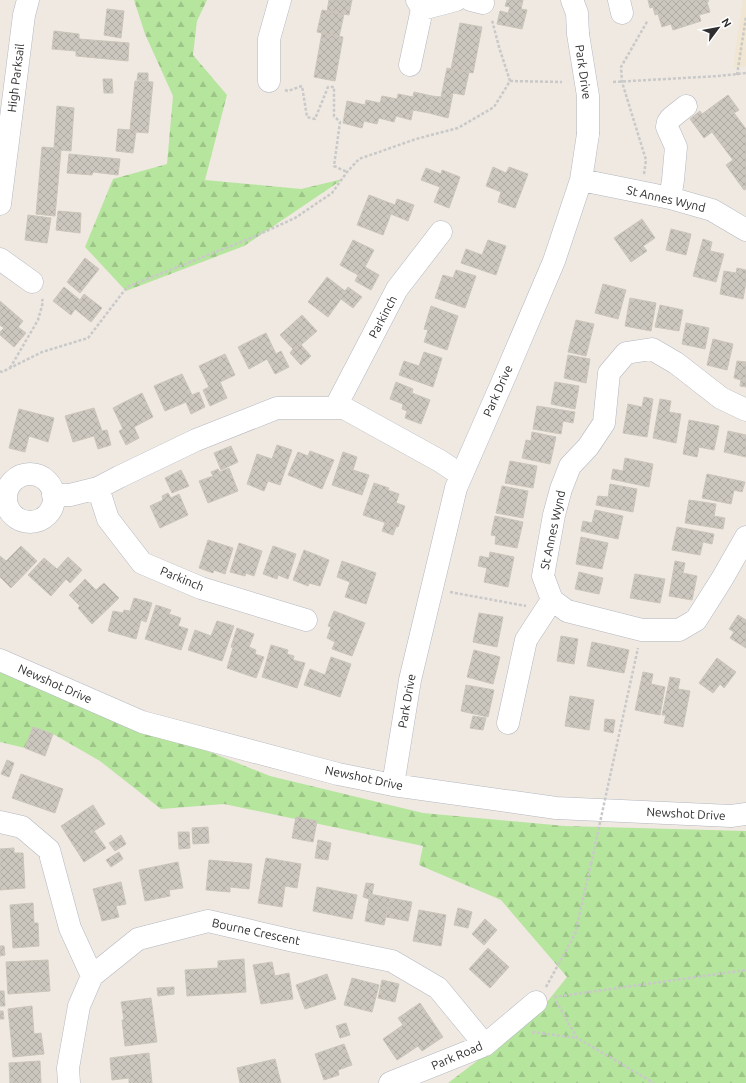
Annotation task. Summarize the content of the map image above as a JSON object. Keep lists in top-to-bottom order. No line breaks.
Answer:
{"streets":{"street":["Park Drive","High Parksail","St Annes Wynd","Parkinch","Newshot Drive","Bourne Crescent","Park Road"]},"crossings":[["Park Drive","St Annes Wynd"],["Park Drive","Newshot Drive"],["Bourne Crescent","Park Road"]],"north":"top right"}
